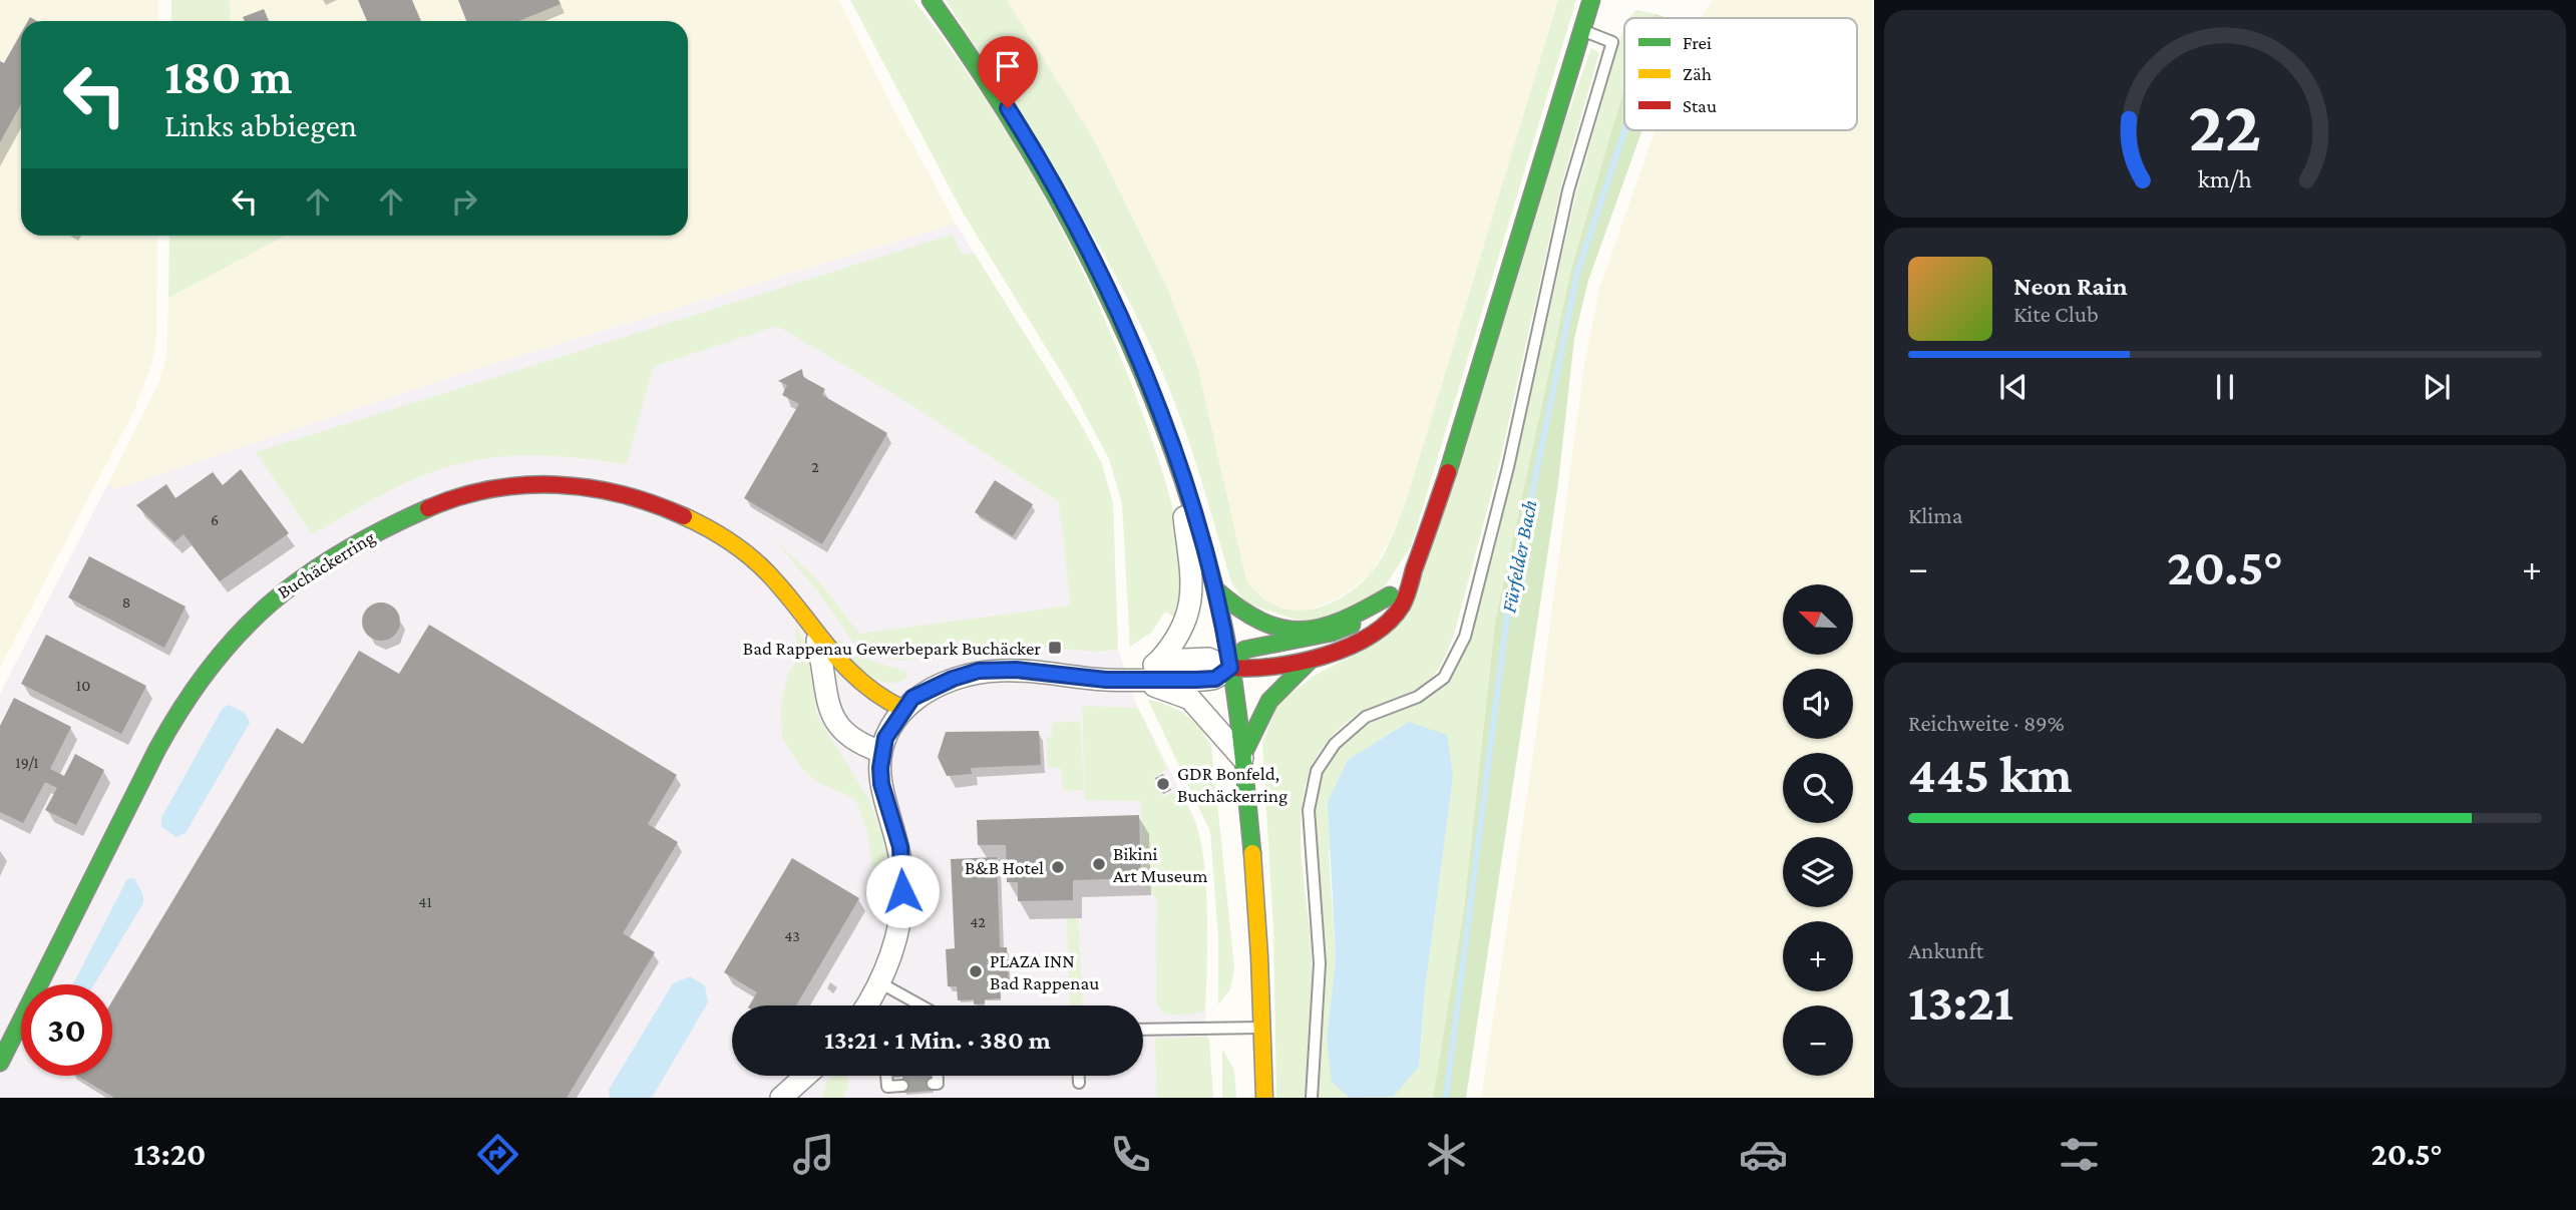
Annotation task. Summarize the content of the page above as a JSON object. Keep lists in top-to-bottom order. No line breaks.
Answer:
{"streets":{"main road":["Buchäckerring"]},"water":["Fürfelder Bach"],"places":{"transit":["Bad Rappenau Gewerbepark Buchäcker"],"other":["GDR Bonfeld, Buchäckerring","Bikini Art Museum","B&B Hotel","PLAZA INN Bad Rappenau"]},"house_numbers":["2","6","8","10","19/1","41","42","43"],"legend":["Frei","Zäh","Stau"],"north":"top left","page":{"turn":["180 m","Links abbiegen"],"song":["Neon Rain","Kite Club"],"tile":["Klima",["Reichweite · 89%","445 km"],["Ankunft","13:21"]],"heat":["−","20.5°","+"],"map_buttons":["+","−"],"limit":"30","trip":"13:21 · 1 Min. · 380 m","tabs":["13:20","20.5°"],"gauge":["22","km/h"]}}
